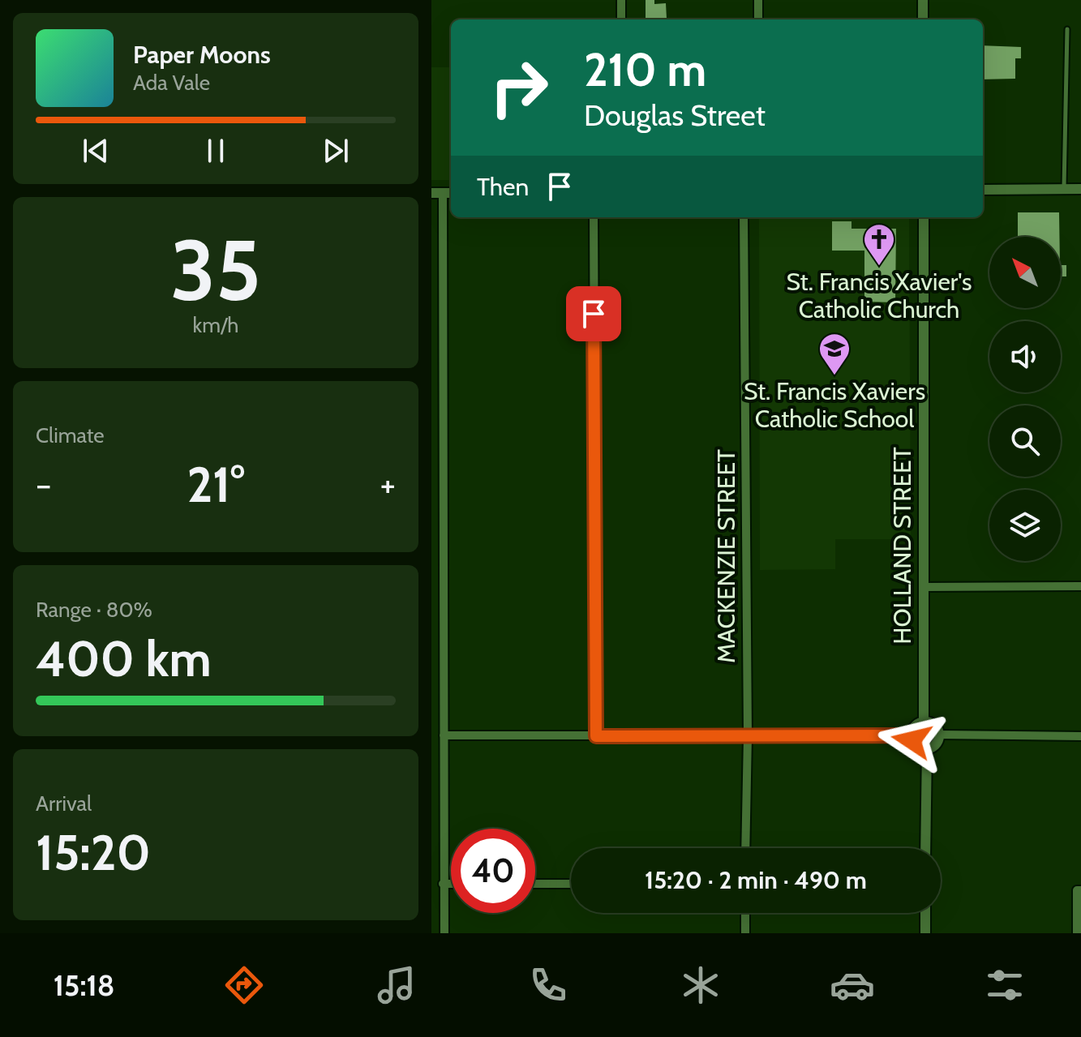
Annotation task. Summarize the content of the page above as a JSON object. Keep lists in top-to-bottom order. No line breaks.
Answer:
{"streets":{"street":["HOLLAND STREET","MACKENZIE STREET"]},"places":{"church":["St. Francis Xavier's Catholic Church"],"school or university":["St. Francis Xaviers Catholic School"]},"north":"top left","page":{"turn":["210 m","Douglas Street"],"song":["Paper Moons","Ada Vale"],"then":"Then","tile":[["35","km/h"],"Climate",["Range · 80%","400 km"],["Arrival","15:20"]],"heat":["−","21°","+"],"limit":"40","trip":"15:20 · 2 min · 490 m","tabs":"15:18"}}
